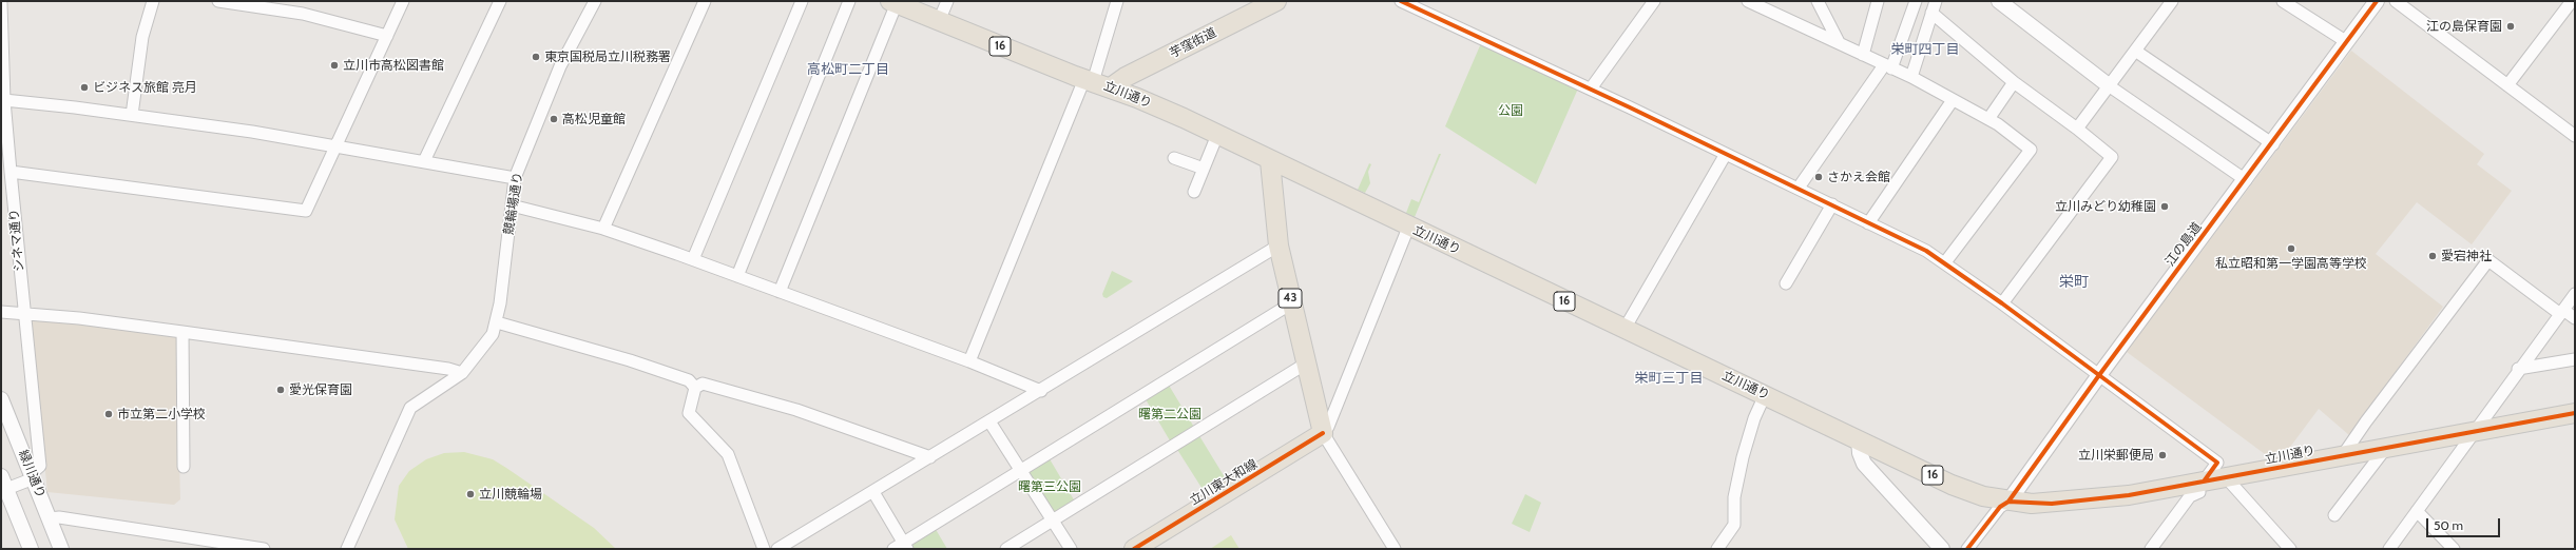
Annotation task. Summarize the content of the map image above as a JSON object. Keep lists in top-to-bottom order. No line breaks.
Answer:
{"streets":{"main road":["芋窪街道","16","立川通り","43","立川東大和線"],"street":["競輪場通り","シネマ通り","江の島道","緑川通り"]},"crossings":[["芋窪街道","立川通り"],["立川通り","江の島道"],["立川通り","43"],["シネマ通り","緑川通り"],["43","立川東大和線"]],"districts":["栄町四丁目","高松町二丁目","栄町","栄町三丁目"],"parks":["公園","曙第二公園","曙第三公園"],"places":["江の島保育園","東京国税局立川税務署","立川市高松図書館","ビジネス旅館 亮月","高松児童館","さかえ会館","立川みどり幼稚園","私立昭和第一学園高等学校","愛宕神社","愛光保育園","市立第二小学校","立川栄郵便局","立川競輪場"],"scale_bar":"50 m"}
